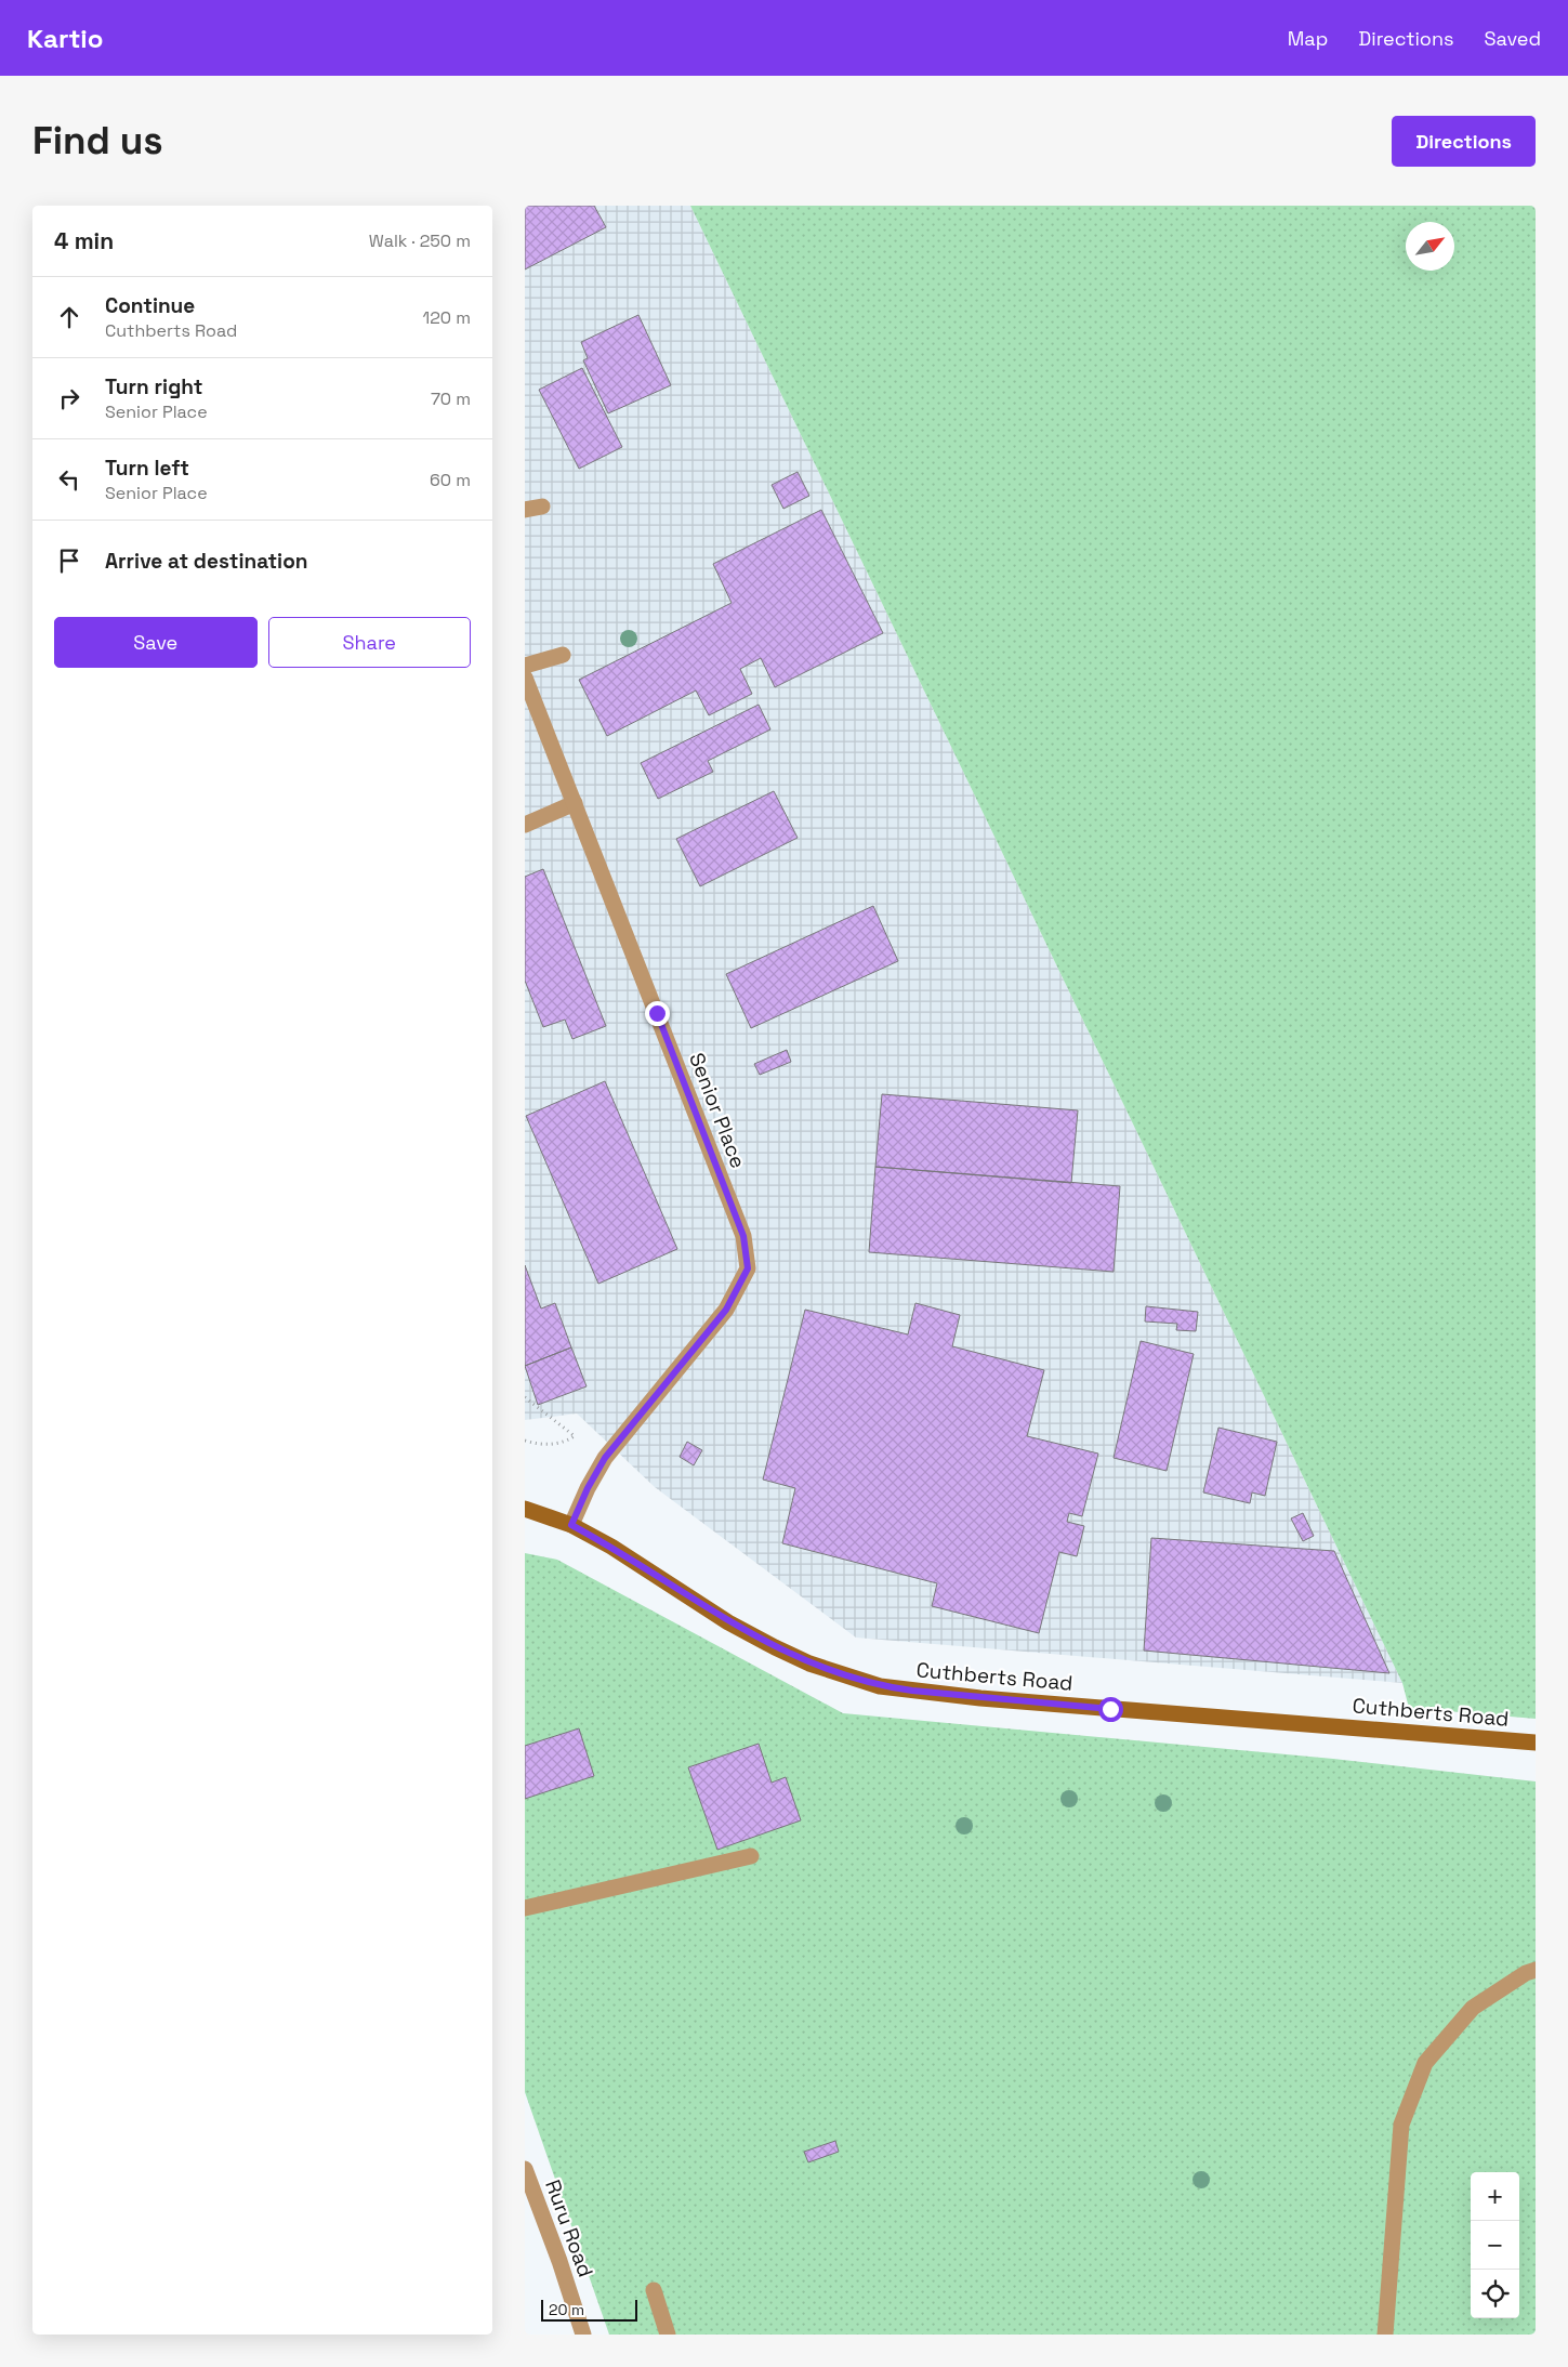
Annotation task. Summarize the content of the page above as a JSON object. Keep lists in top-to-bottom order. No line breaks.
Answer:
{"streets":{"street":["Senior Place","Cuthberts Road","Ruru Road"]},"crossings":[["Senior Place","Cuthberts Road"]],"scale_bar":"20 m","north":"top right","page":{"header":"Kartio","nav":["Map","Directions","Saved"],"buttons":["Directions",["Save","Share"]],"title":"Find us","heading":["4 min","Walk · 250 m"],"list":[["Continue","Cuthberts Road","120 m"],["Turn right","Senior Place","70 m"],["Turn left","Senior Place","60 m"],"Arrive at destination"],"map_buttons":["+","−"],"scale":"20 m"}}
